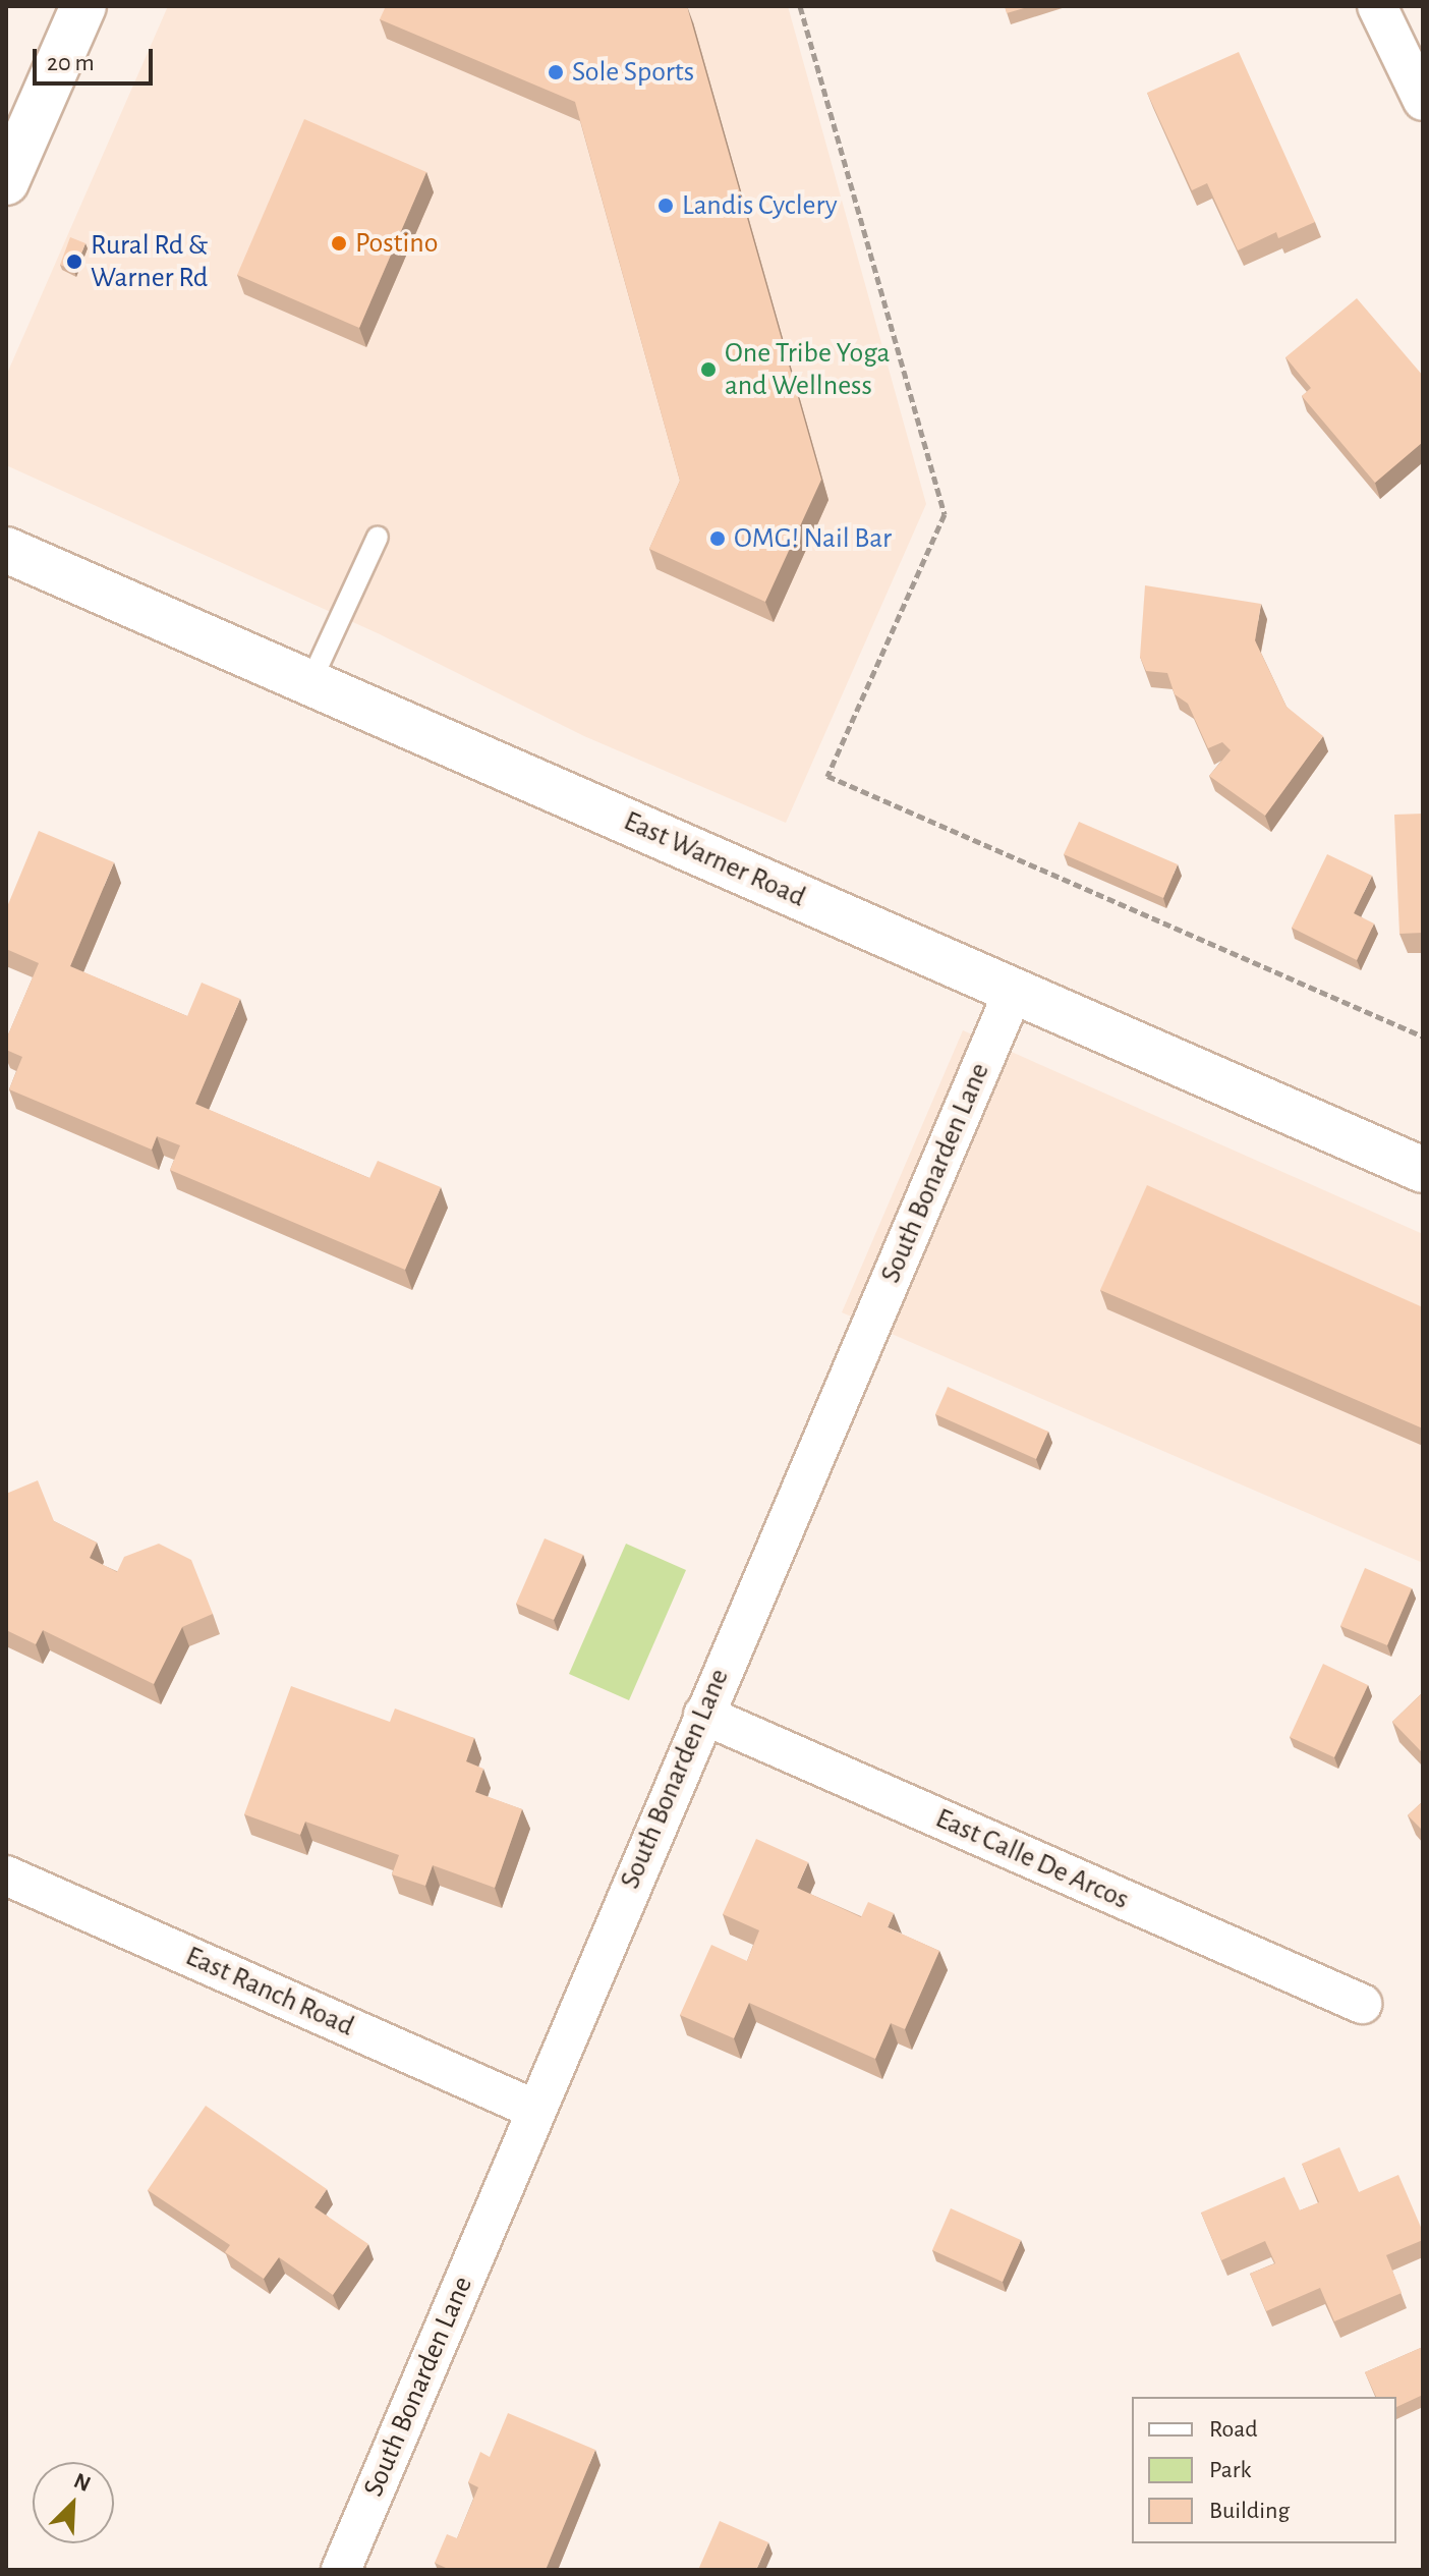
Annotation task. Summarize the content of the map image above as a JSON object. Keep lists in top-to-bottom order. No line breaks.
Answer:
{"streets":{"main road":["East Warner Road"],"street":["South Bonarden Lane","East Calle De Arcos","East Ranch Road"]},"crossings":[["East Warner Road","South Bonarden Lane"],["South Bonarden Lane","East Calle De Arcos"],["South Bonarden Lane","East Ranch Road"]],"places":["Sole Sports","Landis Cyclery","Postino","Rural Rd & Warner Rd","One Tribe Yoga and Wellness","OMG! Nail Bar"],"legend":["Road","Park","Building"],"scale_bar":"20 m","north":"top right"}
